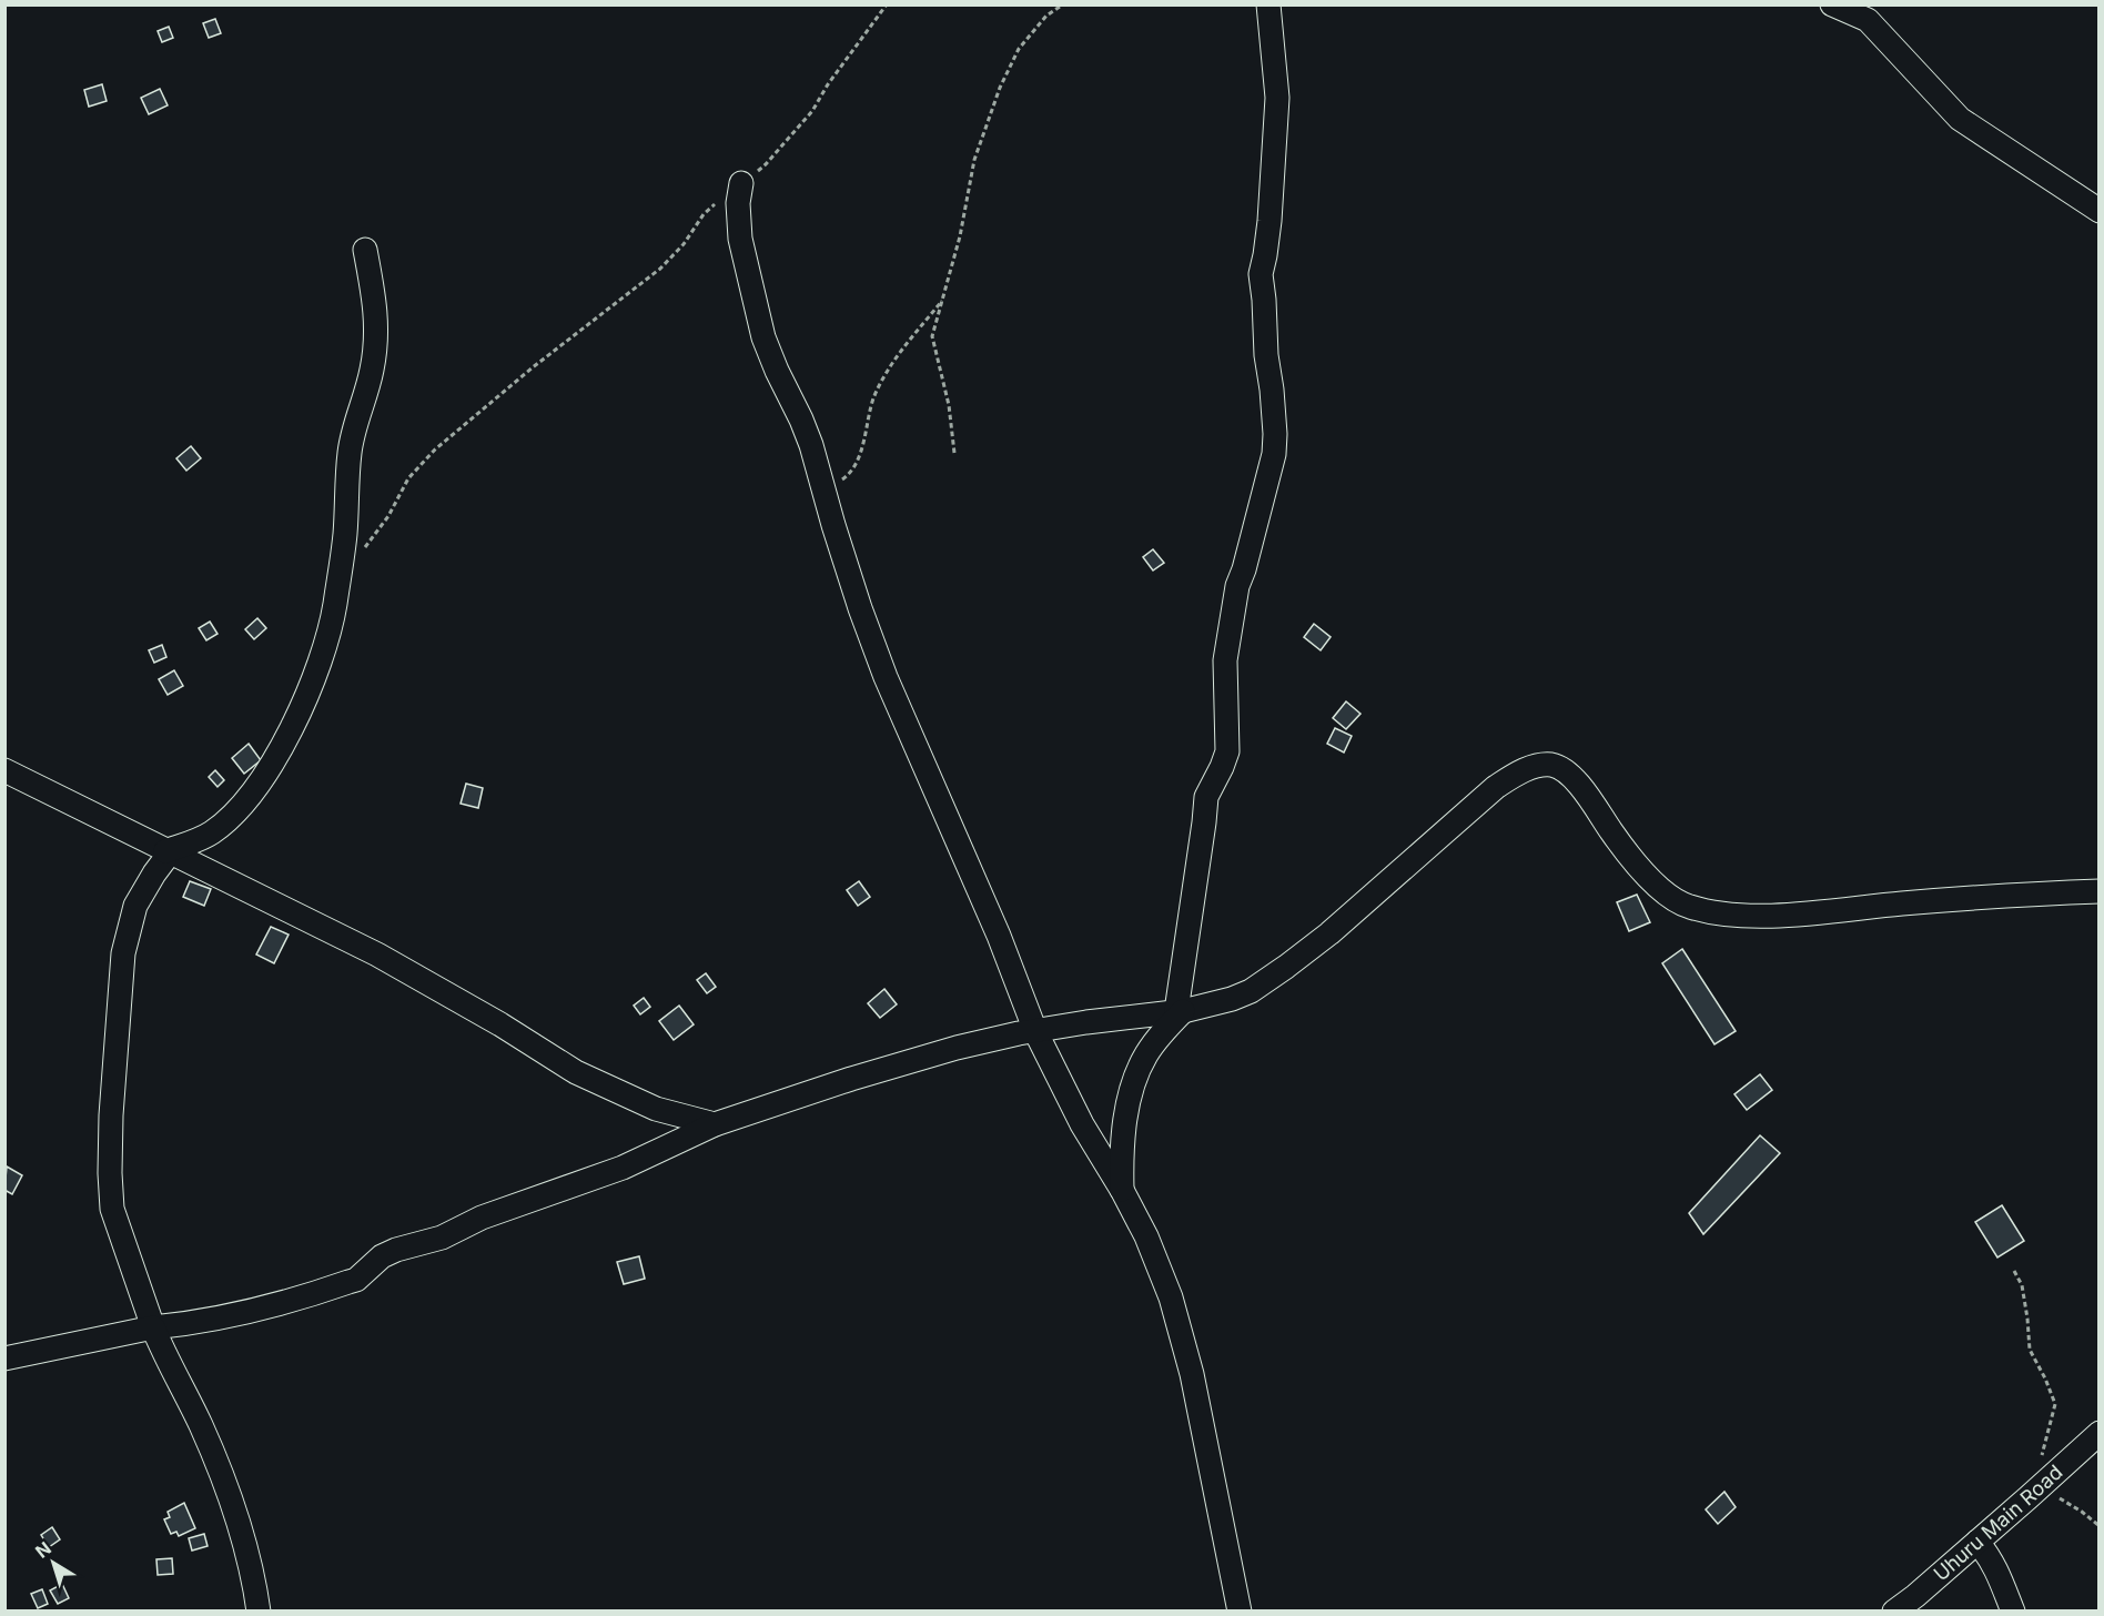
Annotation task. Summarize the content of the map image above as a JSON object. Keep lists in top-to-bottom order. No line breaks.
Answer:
{"streets":{"street":["Uhuru Main Road"]},"north":"top left"}
